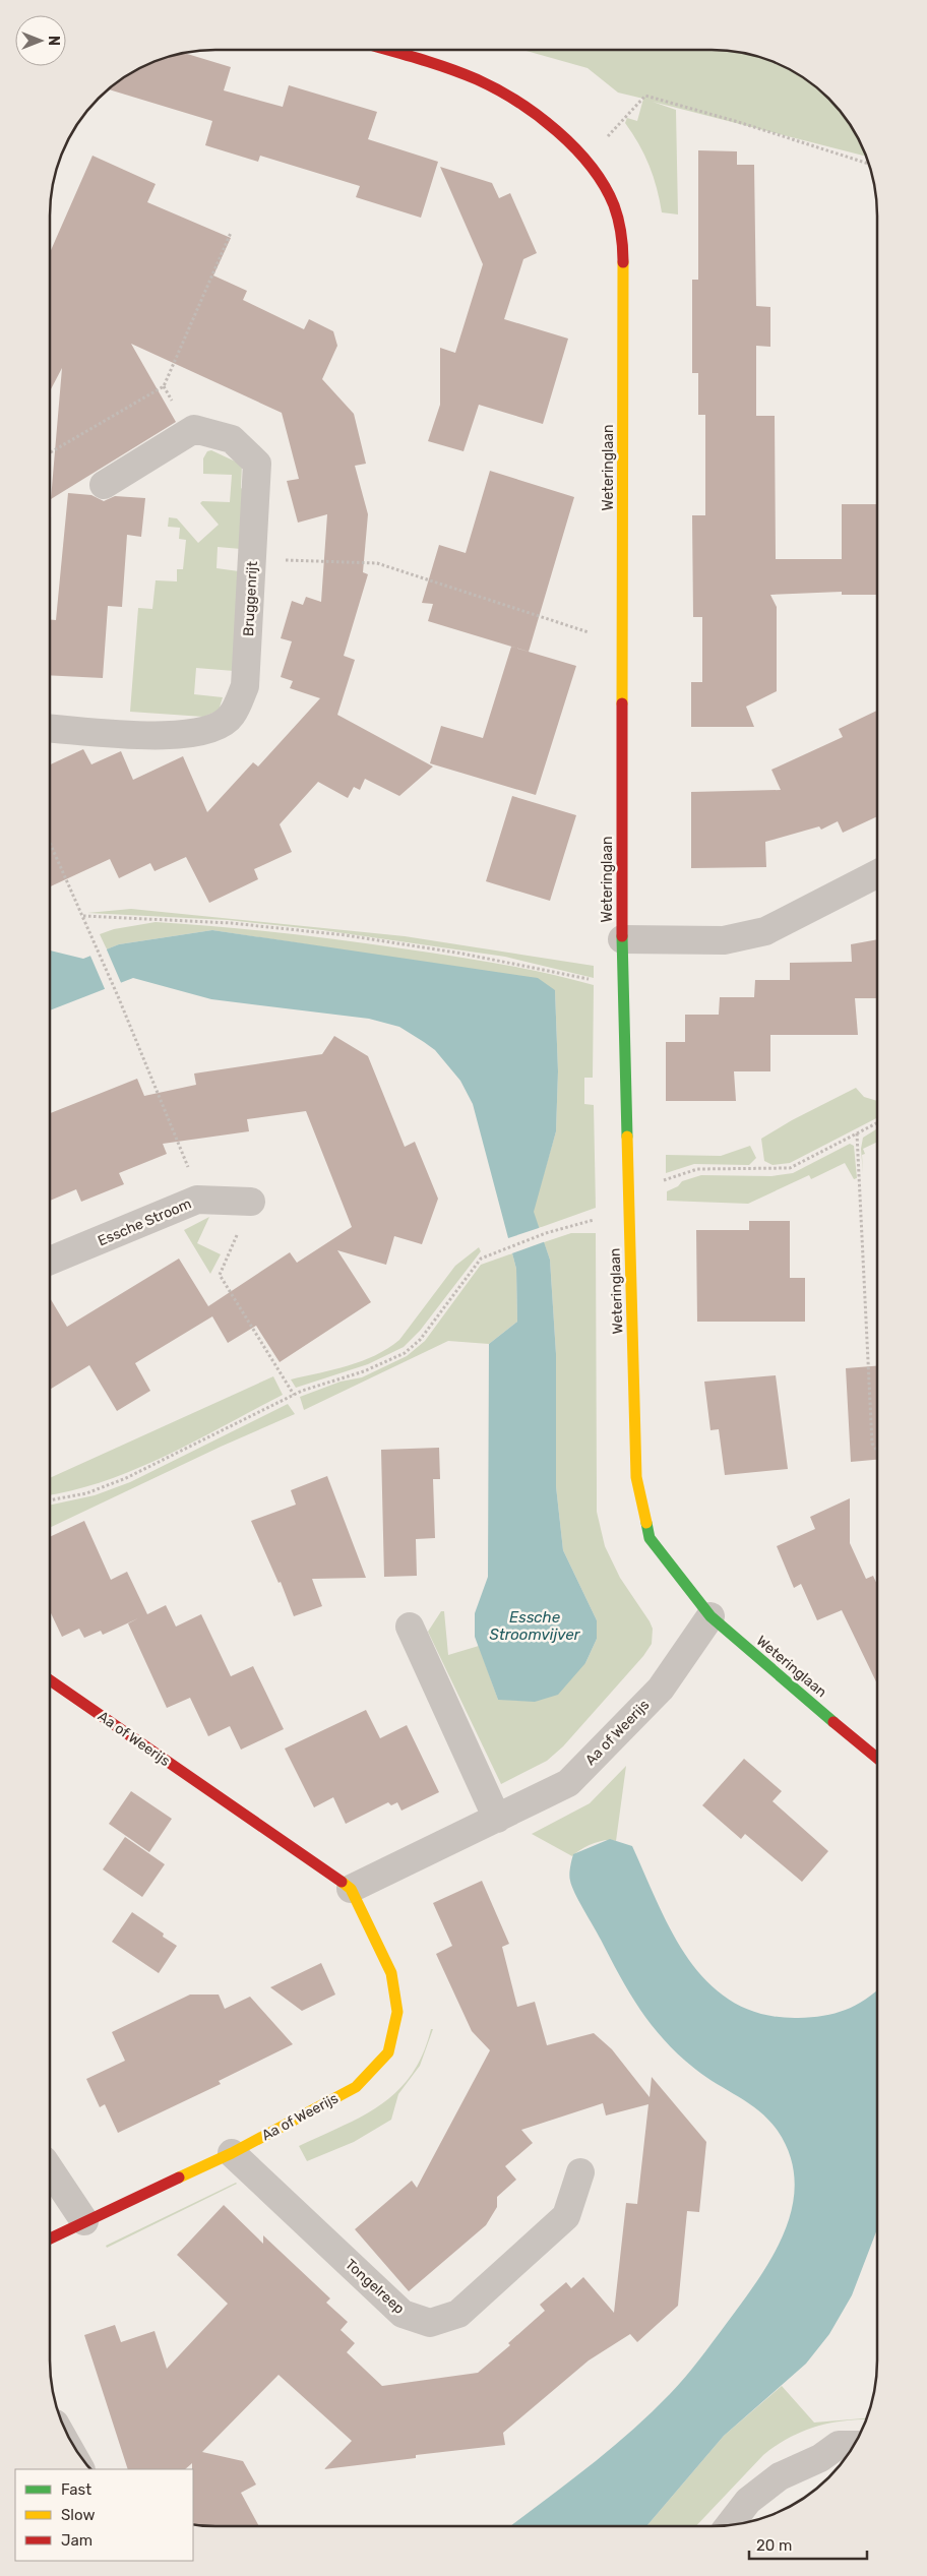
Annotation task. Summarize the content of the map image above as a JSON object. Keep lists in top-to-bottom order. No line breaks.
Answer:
{"streets":{"street":["Weteringlaan","Bruggenrijt","Essche Stroom","Aa of Weerijs","Tongelreep"]},"crossings":[["Weteringlaan","Aa of Weerijs"],["Aa of Weerijs","Tongelreep"]],"water":["Essche Stroomvijver"],"legend":["Fast","Slow","Jam"],"scale_bar":"20 m","north":"right"}
